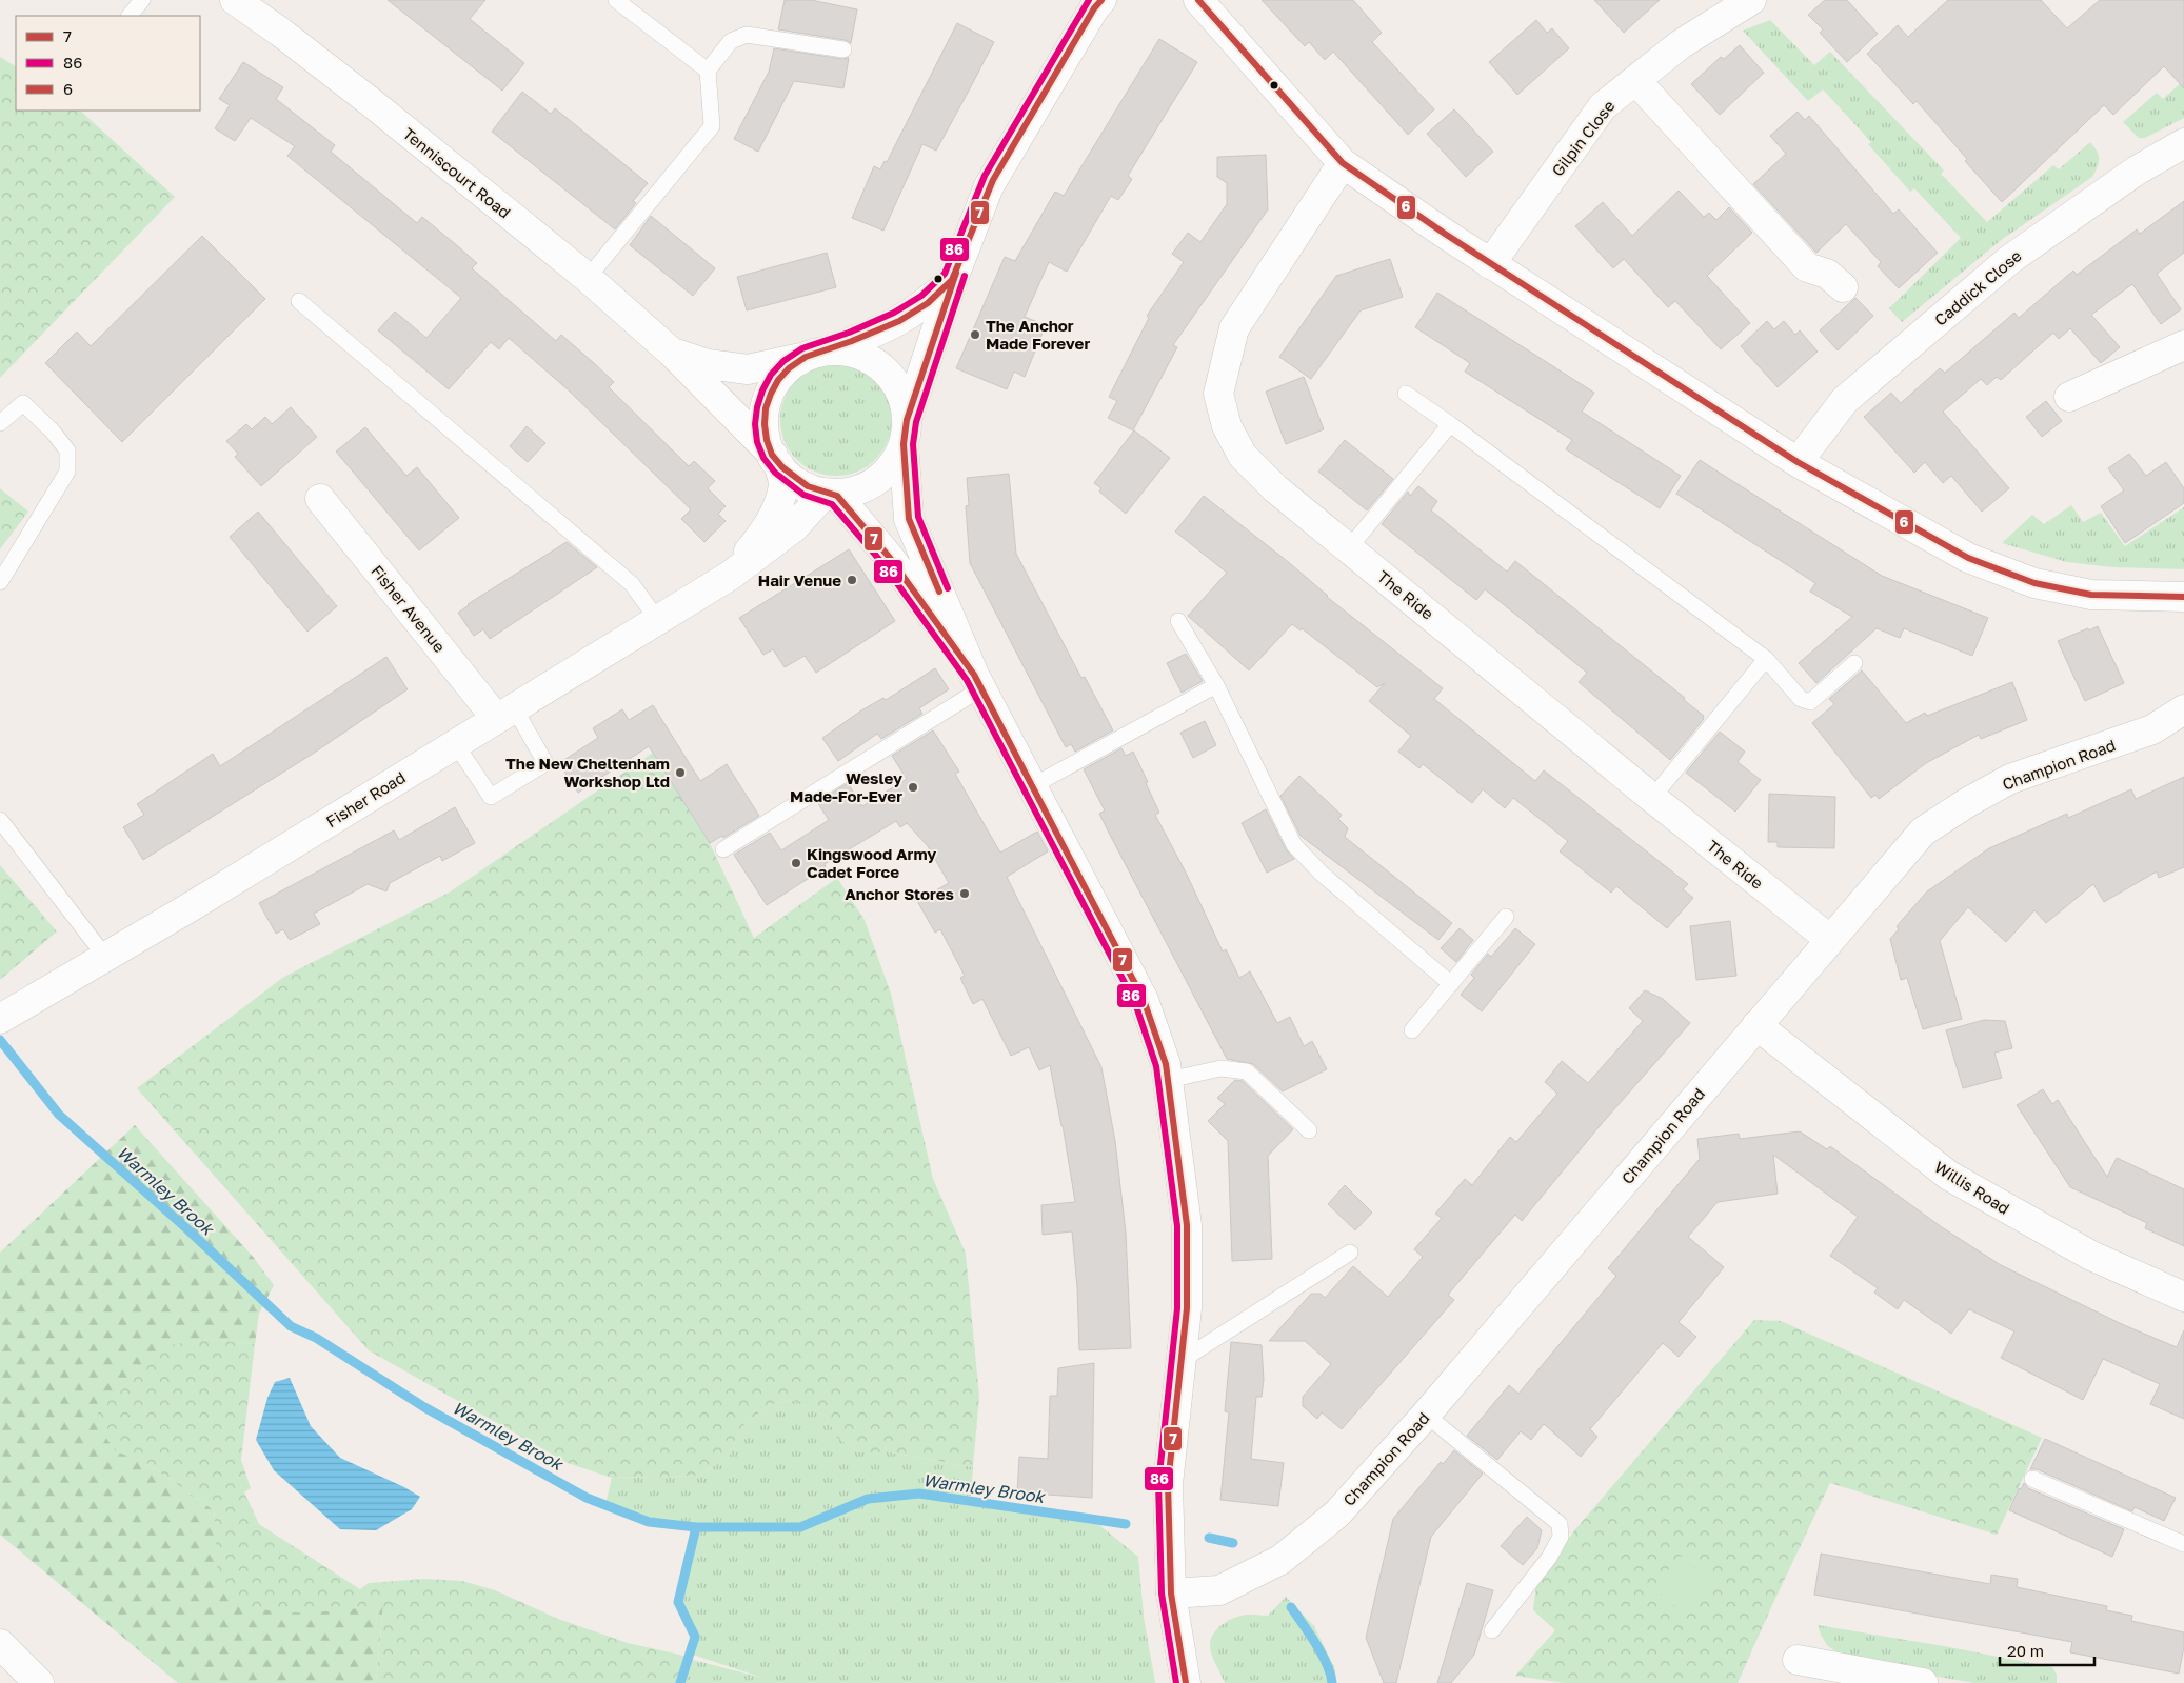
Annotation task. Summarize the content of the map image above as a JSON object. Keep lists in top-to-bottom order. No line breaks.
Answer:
{"streets":{"street":["Gilpin Close","Tenniscourt Road","Caddick Close","The Ride","Fisher Avenue","Champion Road","Fisher Road","Willis Road"]},"crossings":[["Tenniscourt Road","Fisher Road"],["The Ride","Champion Road"],["Fisher Avenue","Fisher Road"],["Champion Road","Willis Road"]],"water":["Warmley Brook"],"places":["The Anchor Made Forever","Hair Venue","The New Cheltenham Workshop Ltd","Wesley Made-For-Ever","Kingswood Army Cadet Force","Anchor Stores"],"lines":["transit line 7","transit line 86","transit line 6"],"legend":["7","86","6"],"scale_bar":"20 m"}
